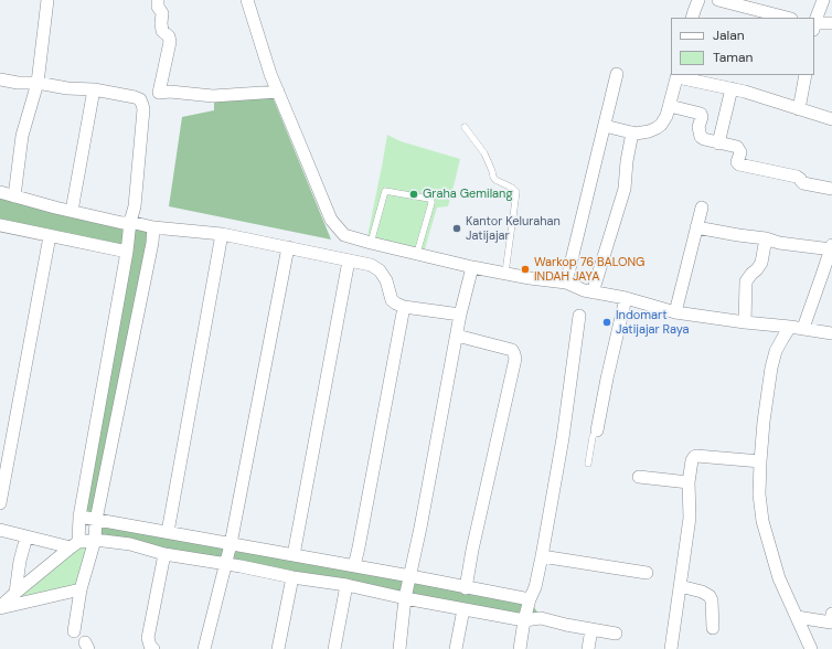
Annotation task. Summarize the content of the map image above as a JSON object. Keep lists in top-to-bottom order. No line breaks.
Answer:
{"places":["Graha Gemilang","Kantor Kelurahan Jatijajar","Warkop 76 BALONG INDAH JAYA","Indomart Jatijajar Raya"],"legend":["Jalan","Taman"]}
